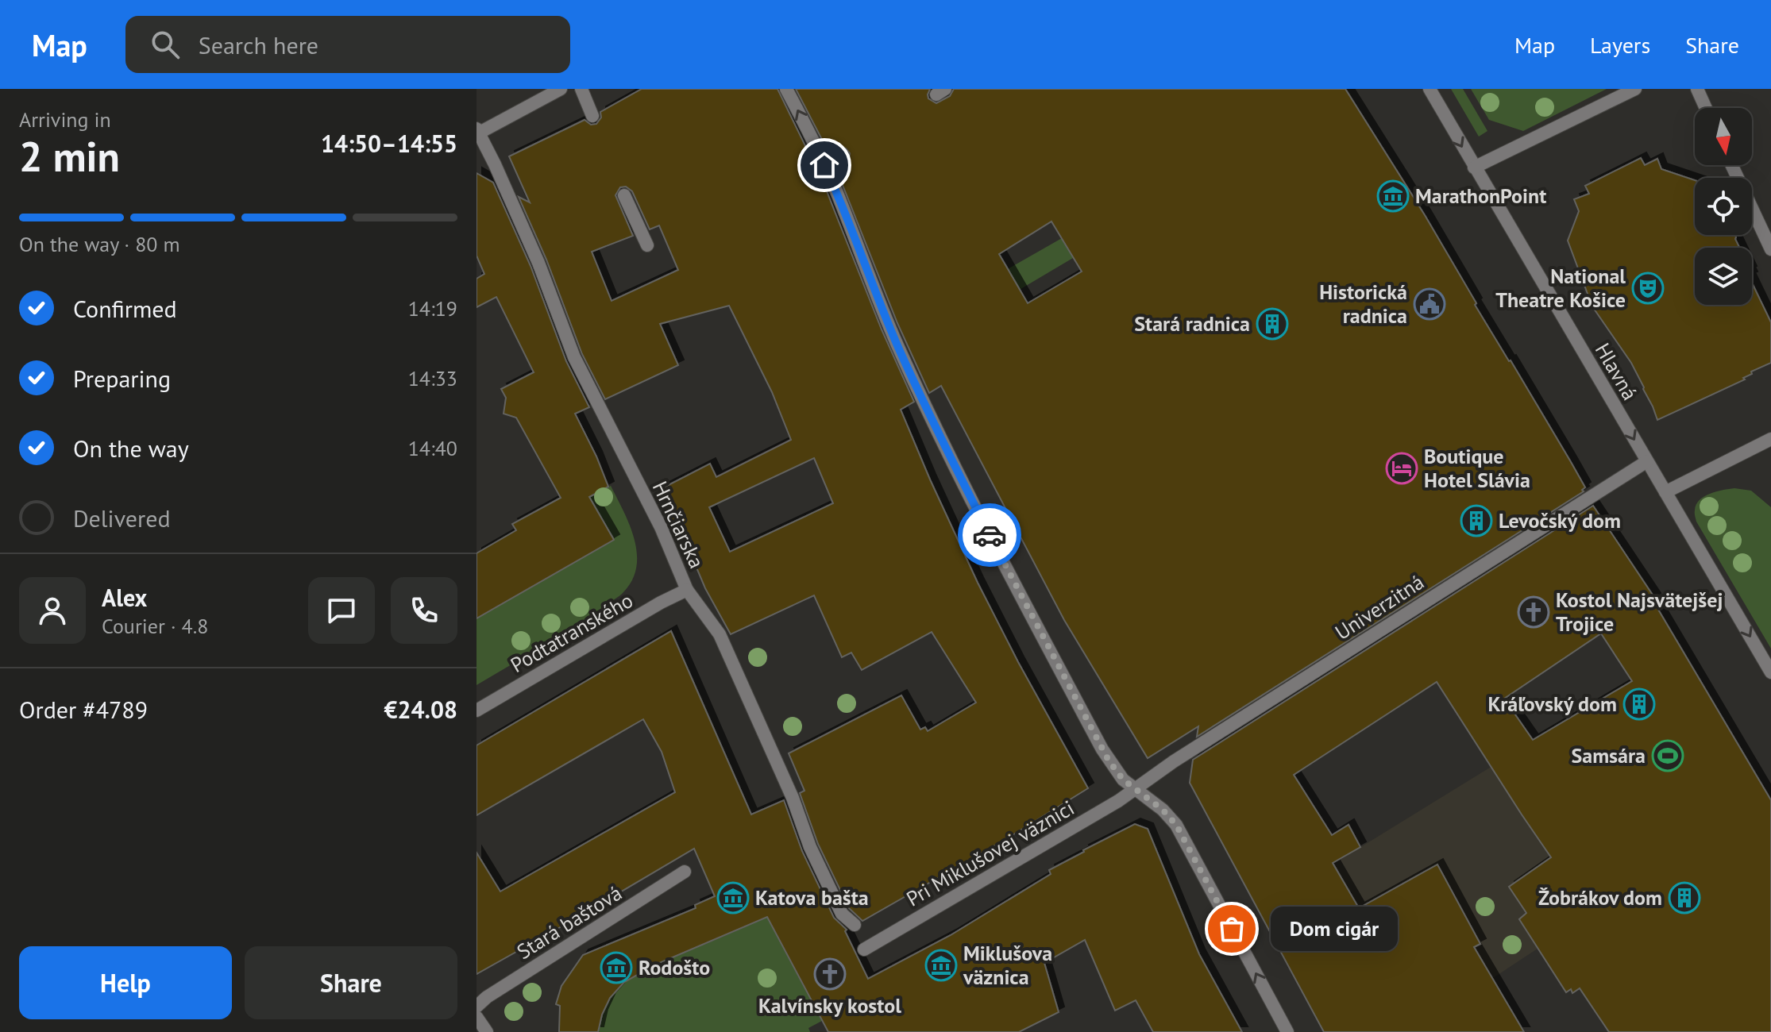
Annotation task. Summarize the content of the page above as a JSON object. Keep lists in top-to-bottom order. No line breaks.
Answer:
{"streets":{"street":["Hlavná","Hrnčiarska","Univerzitná","Podtatranského","Pri Miklušovej väznici","Stará baštová"]},"crossings":[["Hlavná","Univerzitná"],["Hrnčiarska","Podtatranského"],["Univerzitná","Pri Miklušovej väznici"]],"one_way":["Hlavná"],"places":{"museum":["MarathonPoint","Katova bašta","Miklušova väznica","Rodošto"],"theatre":["National Theatre Košice"],"public building":["Historická radnica"],"building":["Stará radnica","Levočský dom","Kráľovský dom","Žobrákov dom"],"hotel":["Boutique Hotel Slávia"],"church":["Kostol Najsvätejšej Trojice","Kalvínsky kostol"],"sports":["Samsára"],"other":["Dom cigár"]},"north":"bottom","page":{"header":"Map","search":"Search here","nav":["Map","Layers","Share"],"heading":["2 min","Arriving in","14:50–14:55"],"panel":["Alex","Courier · 4.8","Order #4789","€24.08"],"bar":"On the way · 80 m","list":[["Confirmed","14:19"],["Preparing","14:33"],["On the way","14:40"],"Delivered"],"bubble":"Dom cigár","buttons":["Help","Share"]}}
